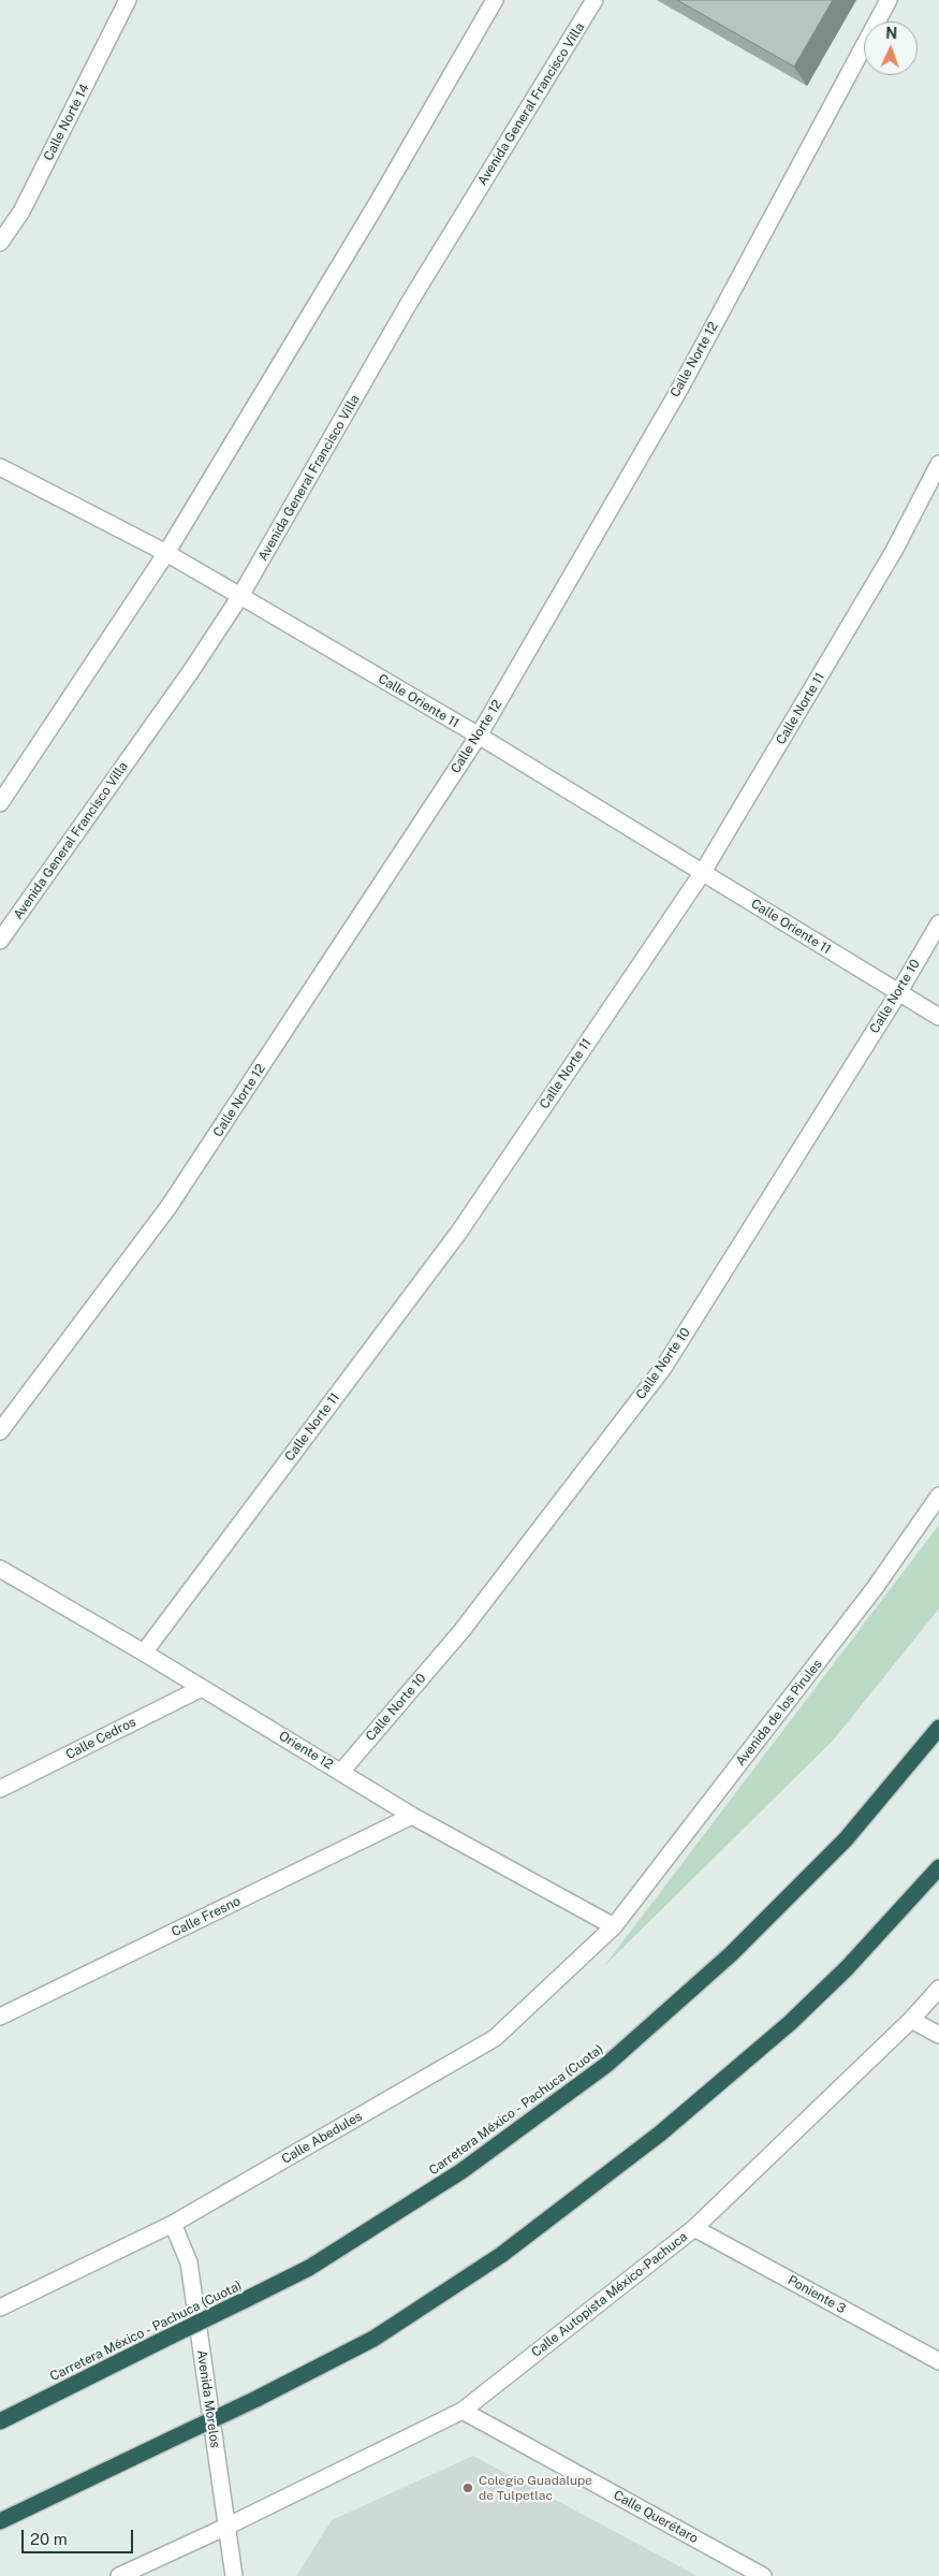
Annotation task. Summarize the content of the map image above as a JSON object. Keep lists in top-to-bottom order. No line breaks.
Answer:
{"streets":{"highway":["Carretera México - Pachuca (Cuota)"],"street":["Avenida General Francisco Villa","Calle Norte 14","Calle Norte 12","Calle Oriente 11","Calle Norte 11","Calle Norte 10","Avenida de los Pirules","Calle Cedros","Oriente 12","Calle Fresno","Calle Abedules","Calle Autopista México-Pachuca","Poniente 3","Avenida Morelos","Calle Querétaro"]},"crossings":[["Avenida General Francisco Villa","Calle Oriente 11"],["Calle Norte 12","Calle Oriente 11"],["Calle Oriente 11","Calle Norte 11"],["Calle Oriente 11","Calle Norte 10"],["Calle Norte 11","Oriente 12"],["Calle Norte 10","Oriente 12"],["Avenida de los Pirules","Oriente 12"],["Avenida de los Pirules","Calle Abedules"],["Calle Cedros","Oriente 12"],["Oriente 12","Calle Fresno"],["Oriente 12","Calle Abedules"],["Calle Abedules","Avenida Morelos"],["Calle Autopista México-Pachuca","Poniente 3"],["Calle Autopista México-Pachuca","Avenida Morelos"],["Calle Autopista México-Pachuca","Calle Querétaro"]],"places":["Colegio Guadalupe de Tulpetlac"],"scale_bar":"20 m","north":"top"}
